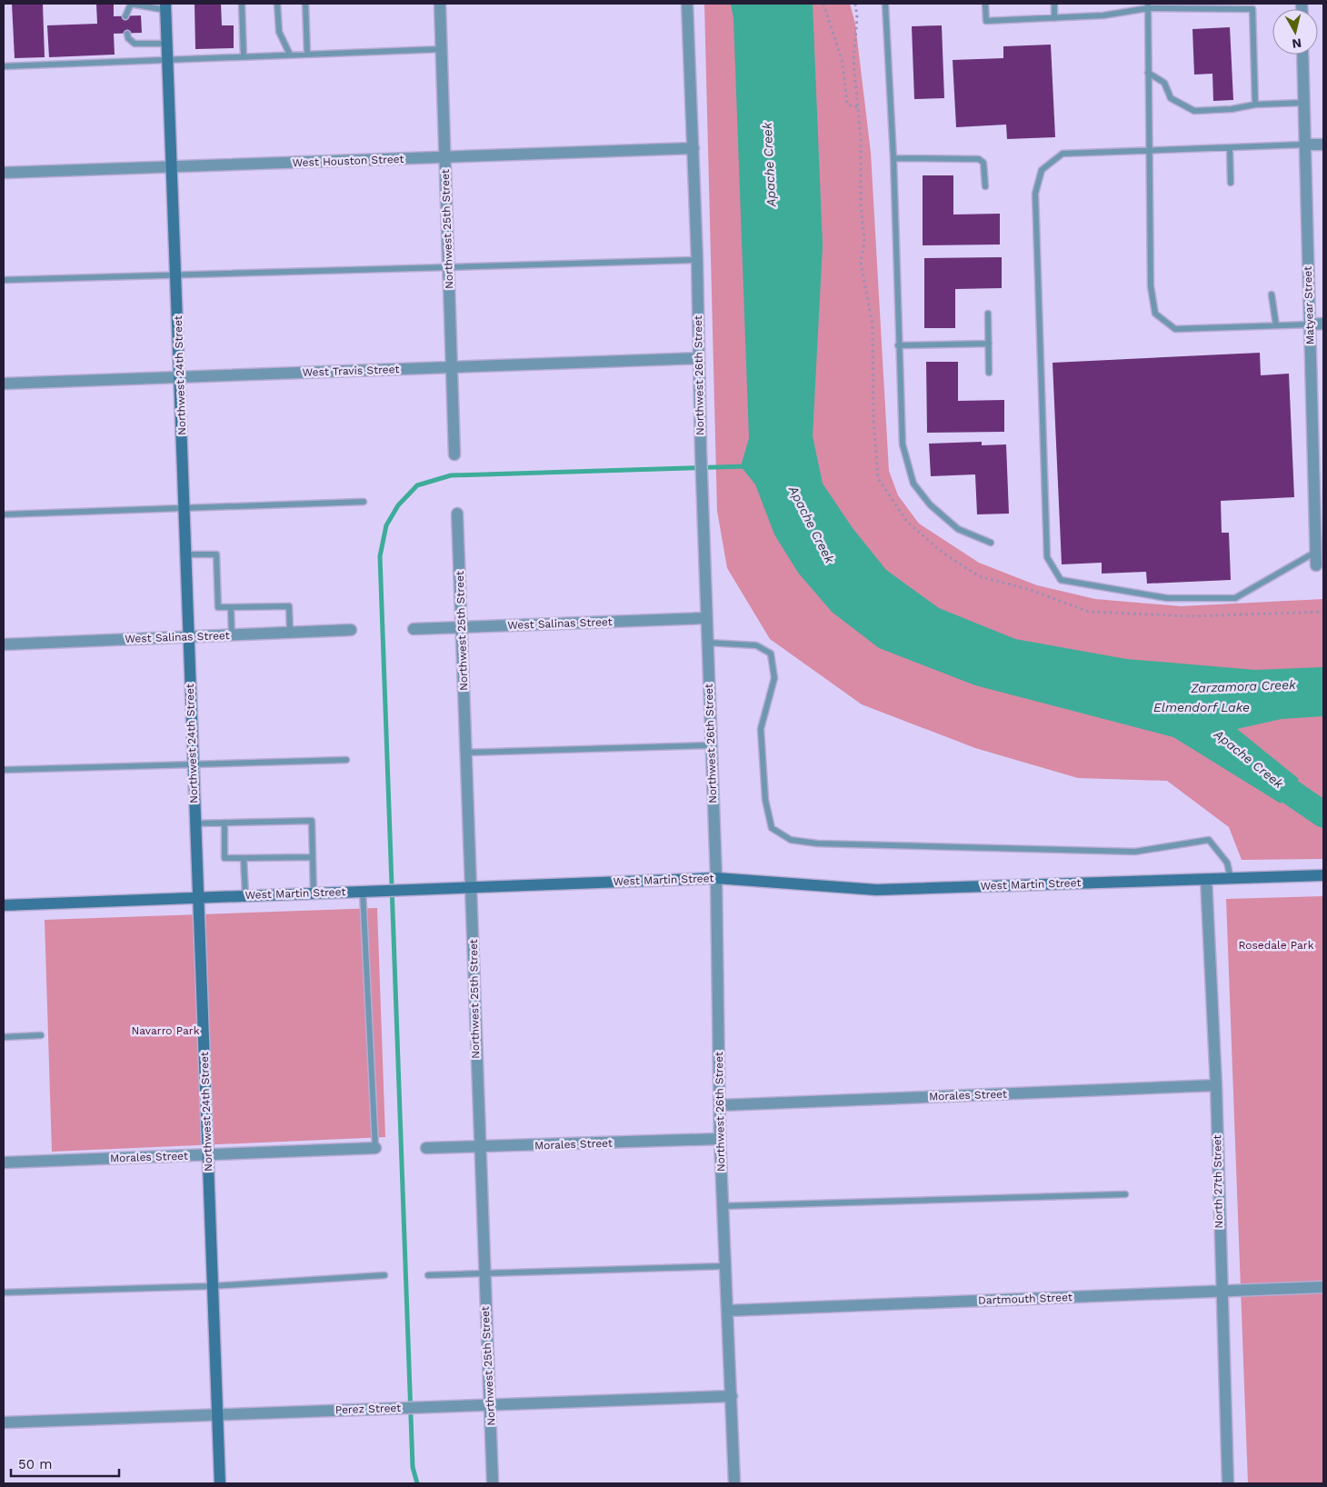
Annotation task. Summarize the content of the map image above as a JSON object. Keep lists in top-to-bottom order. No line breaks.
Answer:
{"streets":{"main road":["Northwest 24th Street","West Martin Street"],"street":["West Houston Street","Northwest 25th Street","Matyear Street","West Travis Street","Northwest 26th Street","West Salinas Street","Morales Street","North 27th Street","Dartmouth Street","Perez Street"]},"crossings":[["West Houston Street","Northwest 25th Street"],["West Houston Street","Northwest 24th Street"],["West Houston Street","Northwest 26th Street"],["Northwest 25th Street","West Travis Street"],["Northwest 25th Street","West Salinas Street"],["Northwest 25th Street","West Martin Street"],["Northwest 25th Street","Morales Street"],["Northwest 25th Street","Perez Street"],["West Travis Street","Northwest 24th Street"],["West Travis Street","Northwest 26th Street"],["Northwest 24th Street","West Salinas Street"],["Northwest 24th Street","West Martin Street"],["Northwest 24th Street","Morales Street"],["Northwest 24th Street","Perez Street"],["Northwest 26th Street","West Salinas Street"],["Northwest 26th Street","West Martin Street"],["Northwest 26th Street","Morales Street"],["Northwest 26th Street","Dartmouth Street"],["Northwest 26th Street","Perez Street"],["West Martin Street","North 27th Street"],["Morales Street","North 27th Street"],["North 27th Street","Dartmouth Street"]],"water":["Apache Creek","Zarzamora Creek","Elmendorf Lake"],"parks":["Rosedale Park","Navarro Park"],"scale_bar":"50 m","north":"bottom"}
